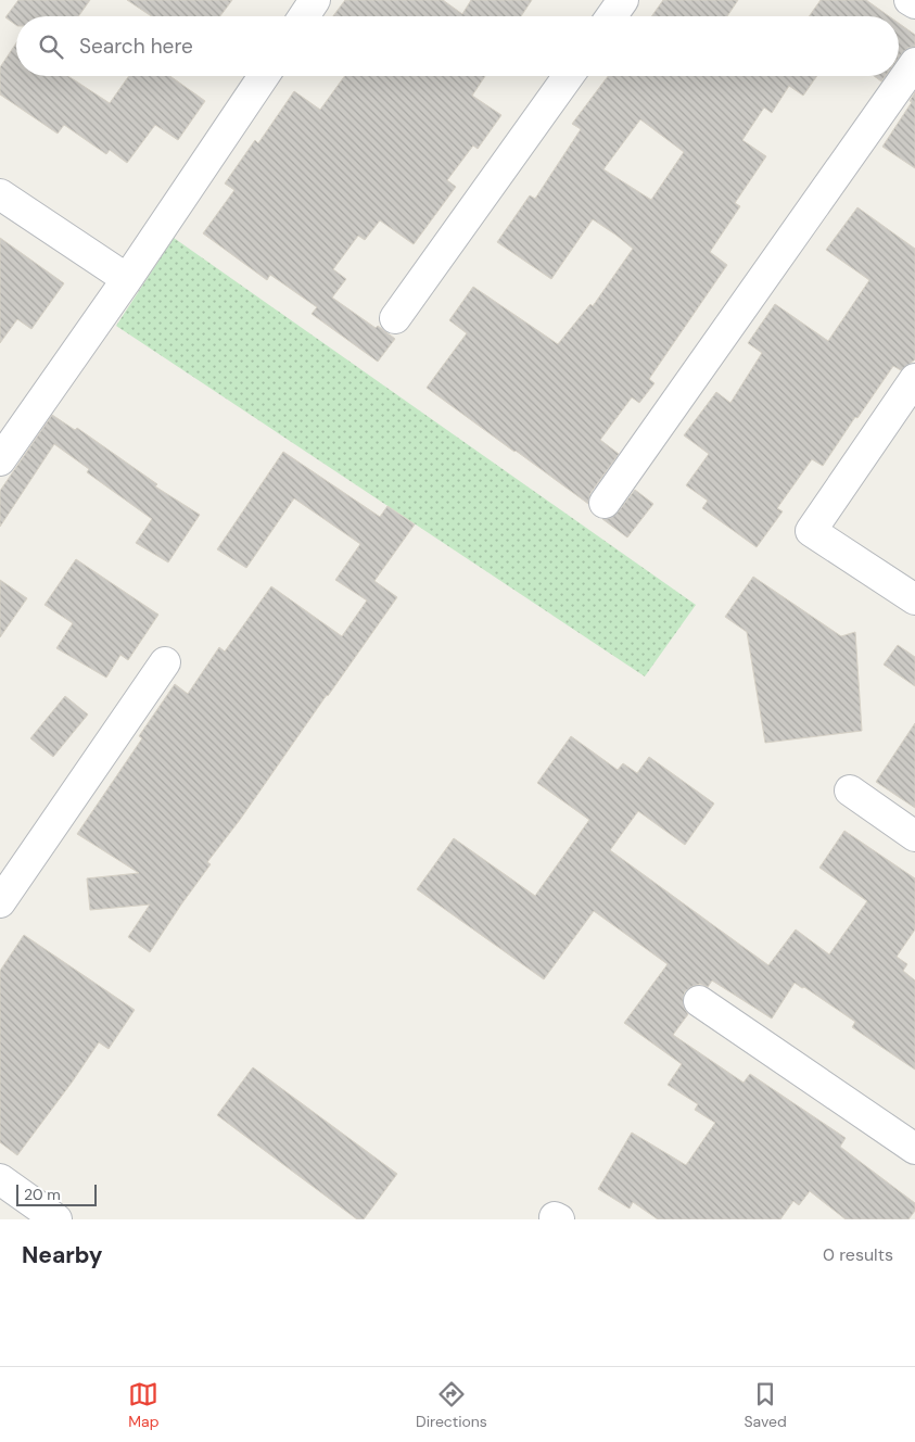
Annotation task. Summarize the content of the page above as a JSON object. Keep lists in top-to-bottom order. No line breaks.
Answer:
{"scale_bar":"20 m","page":{"search":"Search here","scale":"20 m","heading":["Nearby","0 results"],"nav":["Map","Directions","Saved"]}}
